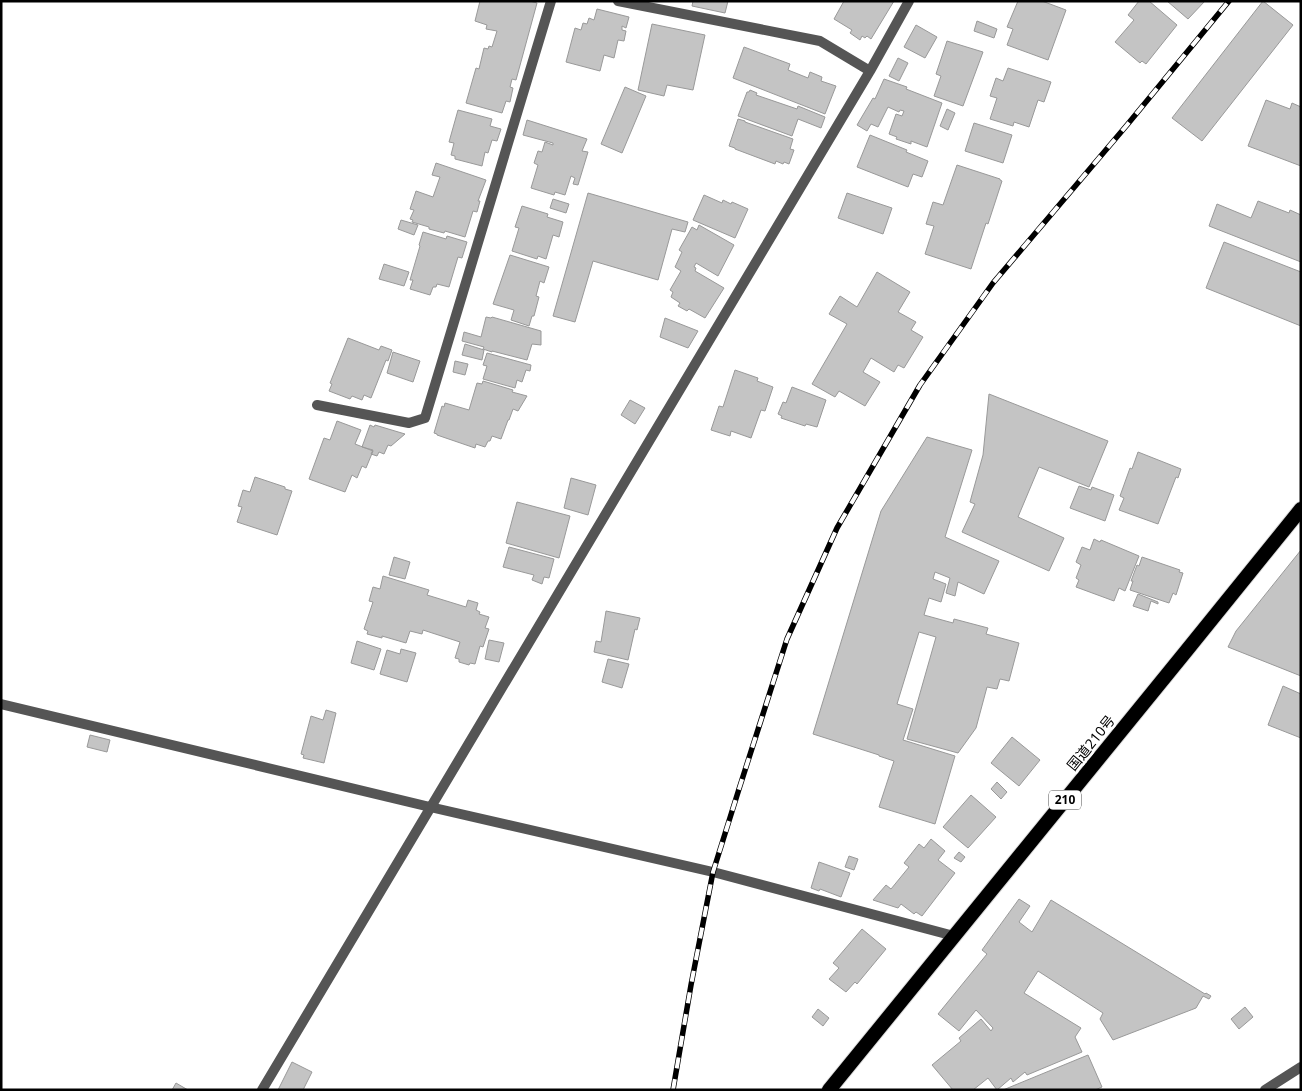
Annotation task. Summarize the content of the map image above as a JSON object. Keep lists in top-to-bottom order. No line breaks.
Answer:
{"streets":{"highway":["国道210号","210"]}}
